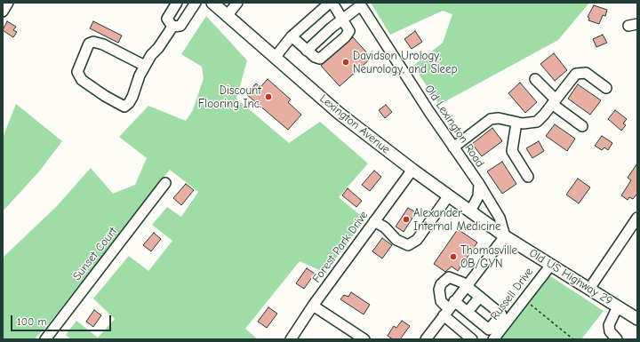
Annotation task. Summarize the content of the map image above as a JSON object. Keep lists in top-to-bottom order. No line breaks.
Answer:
{"streets":{"main road":["Lexington Avenue","Old US Highway 29"],"street":["Old Lexington Road","Forest Park Drive","Sunset Court","Russell Drive"]},"crossings":[["Lexington Avenue","Old Lexington Road"],["Lexington Avenue","Forest Park Drive"],["Lexington Avenue","Old US Highway 29"],["Old US Highway 29","Russell Drive"]],"places":["Davidson Urology, Neurology, and Sleep","Discount Flooring Inc.","Alexander Internal Medicine","Thomasville OB/GYN"],"scale_bar":"100 m"}
